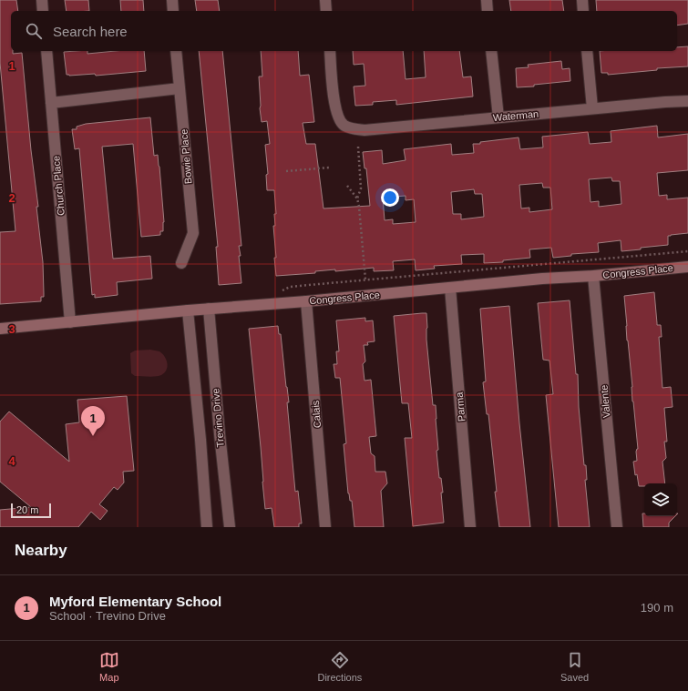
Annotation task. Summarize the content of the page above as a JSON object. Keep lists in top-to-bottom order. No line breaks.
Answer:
{"streets":{"street":["Waterman","Bowie Place","Church Place","Congress Place","Valente","Parma","Calais","Trevino Drive"]},"crossings":[["Church Place","Congress Place"],["Congress Place","Valente"],["Congress Place","Parma"],["Congress Place","Calais"],["Congress Place","Trevino Drive"]],"scale_bar":"20 m","page":{"search":"Search here","pins":"1","scale":"20 m","heading":"Nearby","list":[{"mark":"1","name":"Myford Elementary School","note":"School · Trevino Drive","value":"190 m"}],"nav":["Map","Directions","Saved"]},"grid":{"rows":["1","2","3","4"]}}
